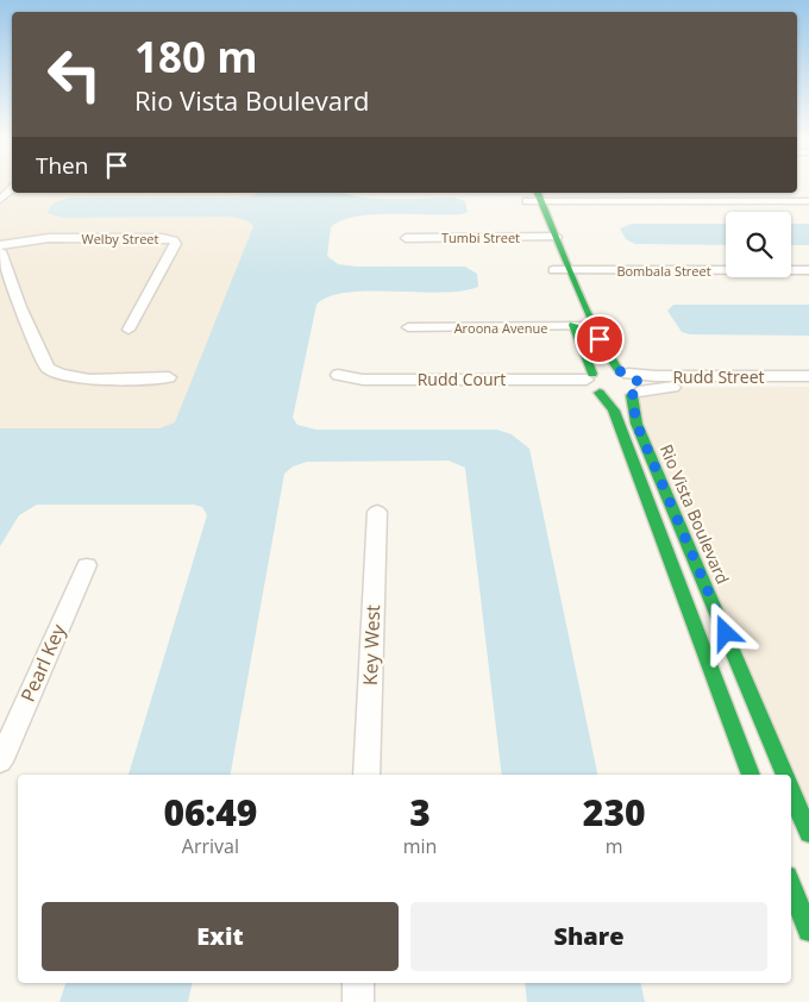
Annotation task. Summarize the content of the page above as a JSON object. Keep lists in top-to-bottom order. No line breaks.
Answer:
{"streets":{"street":["Tumbi Street","Welby Street","Bombala Street","Aroona Avenue","Rudd Street","Rudd Court","Rio Vista Boulevard","Key West","Pearl Key"]},"crossings":[["Rudd Street","Rio Vista Boulevard"]],"page":{"turn":["180 m","Rio Vista Boulevard"],"then":"Then","eta":["06:49","Arrival","3","min","230","m"],"buttons":["Exit","Share"]}}
